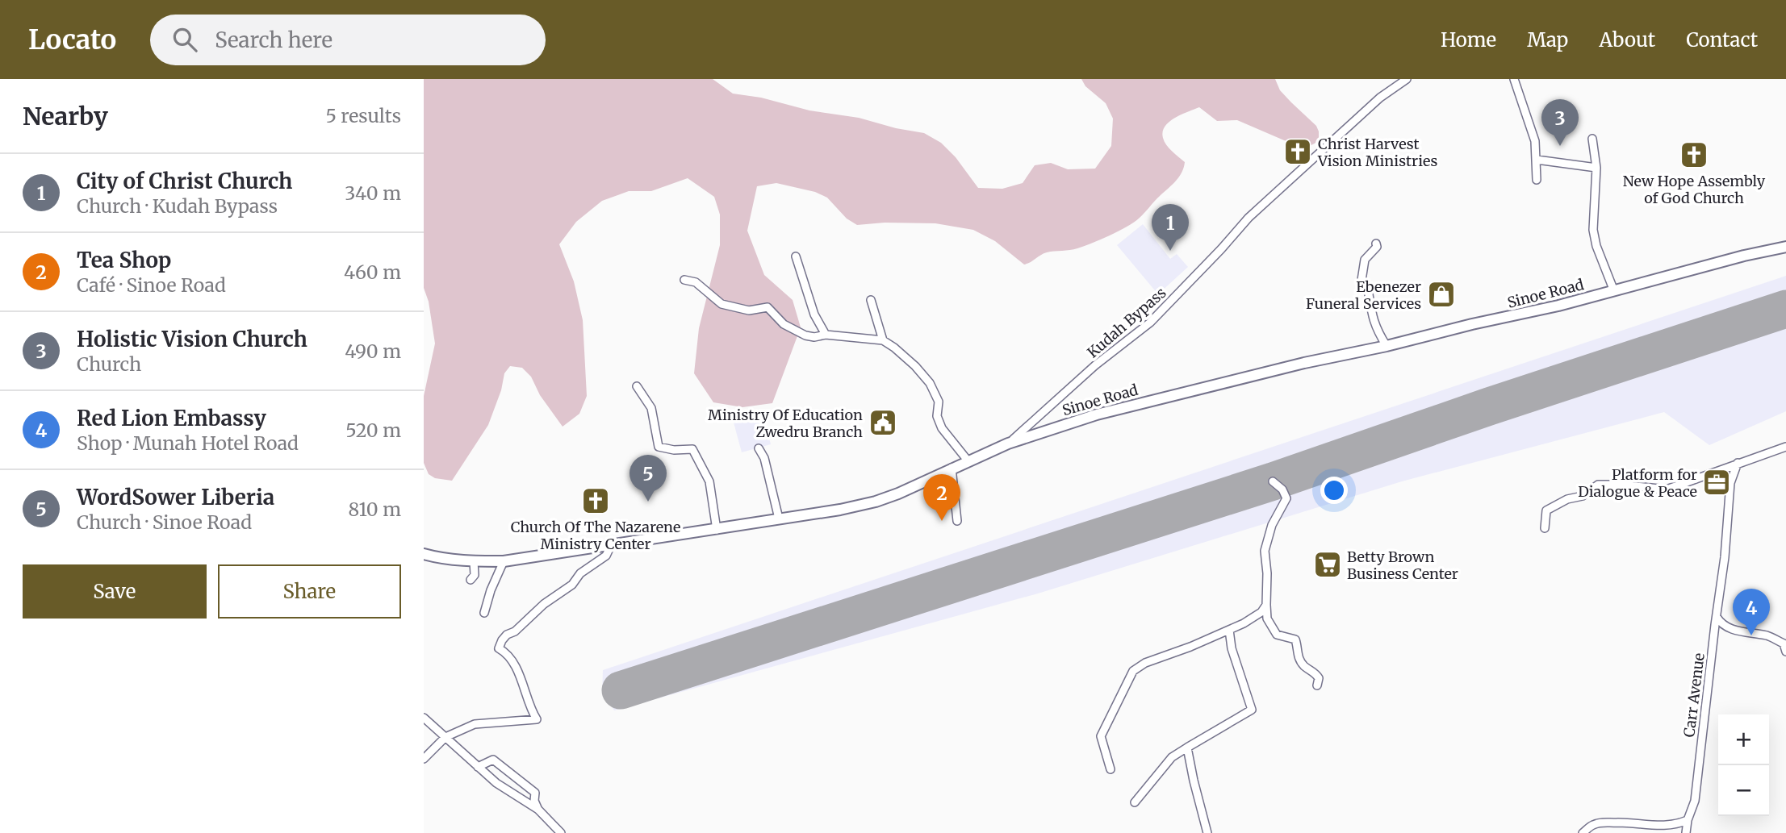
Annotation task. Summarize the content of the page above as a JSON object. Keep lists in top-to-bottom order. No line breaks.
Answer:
{"streets":{"highway":["Sinoe Road"],"street":["Kudah Bypass","Carr Avenue"]},"crossings":[["Sinoe Road","Kudah Bypass"]],"places":{"church":["Christ Harvest Vision Ministries","New Hope Assembly of God Church","Church Of The Nazarene Ministry Center"],"shop":["Ebenezer Funeral Services"],"public building":["Ministry Of Education Zwedru Branch"],"office":["Platform for Dialogue & Peace"],"supermarket":["Betty Brown Business Center"]},"page":{"header":"Locato","search":"Search here","nav":["Home","Map","About","Contact"],"heading":["Nearby","5 results"],"pins":["3","1","5","2","4"],"list":[{"mark":"1","name":"City of Christ Church","note":"Church · Kudah Bypass","value":"340 m"},{"mark":"2","name":"Tea Shop","note":"Café · Sinoe Road","value":"460 m"},{"mark":"3","name":"Holistic Vision Church","note":"Church","value":"490 m"},{"mark":"4","name":"Red Lion Embassy","note":"Shop · Munah Hotel Road","value":"520 m"},{"mark":"5","name":"WordSower Liberia","note":"Church · Sinoe Road","value":"810 m"}],"buttons":["Save","Share"],"map_buttons":["+","−"]}}
